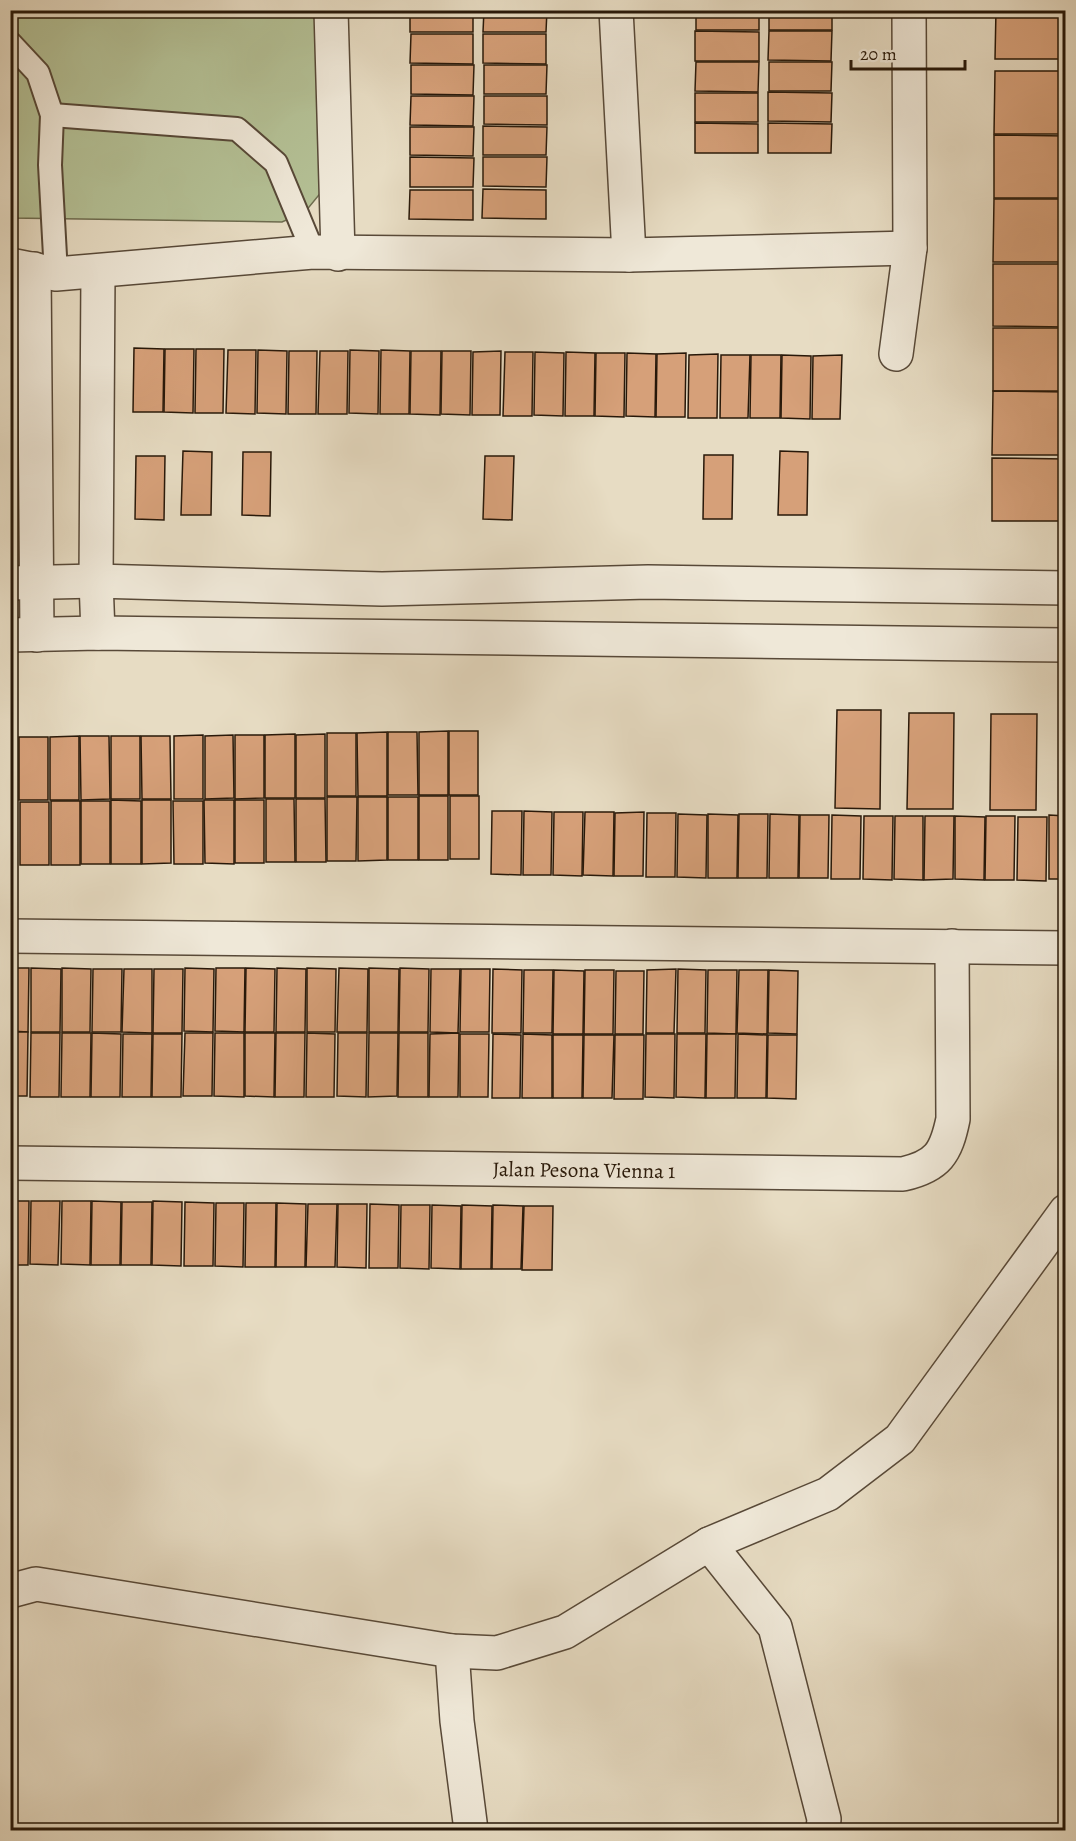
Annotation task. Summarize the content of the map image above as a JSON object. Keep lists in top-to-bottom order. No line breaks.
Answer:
{"streets":{"street":["Jalan Pesona Vienna 1"]},"scale_bar":"20 m"}
